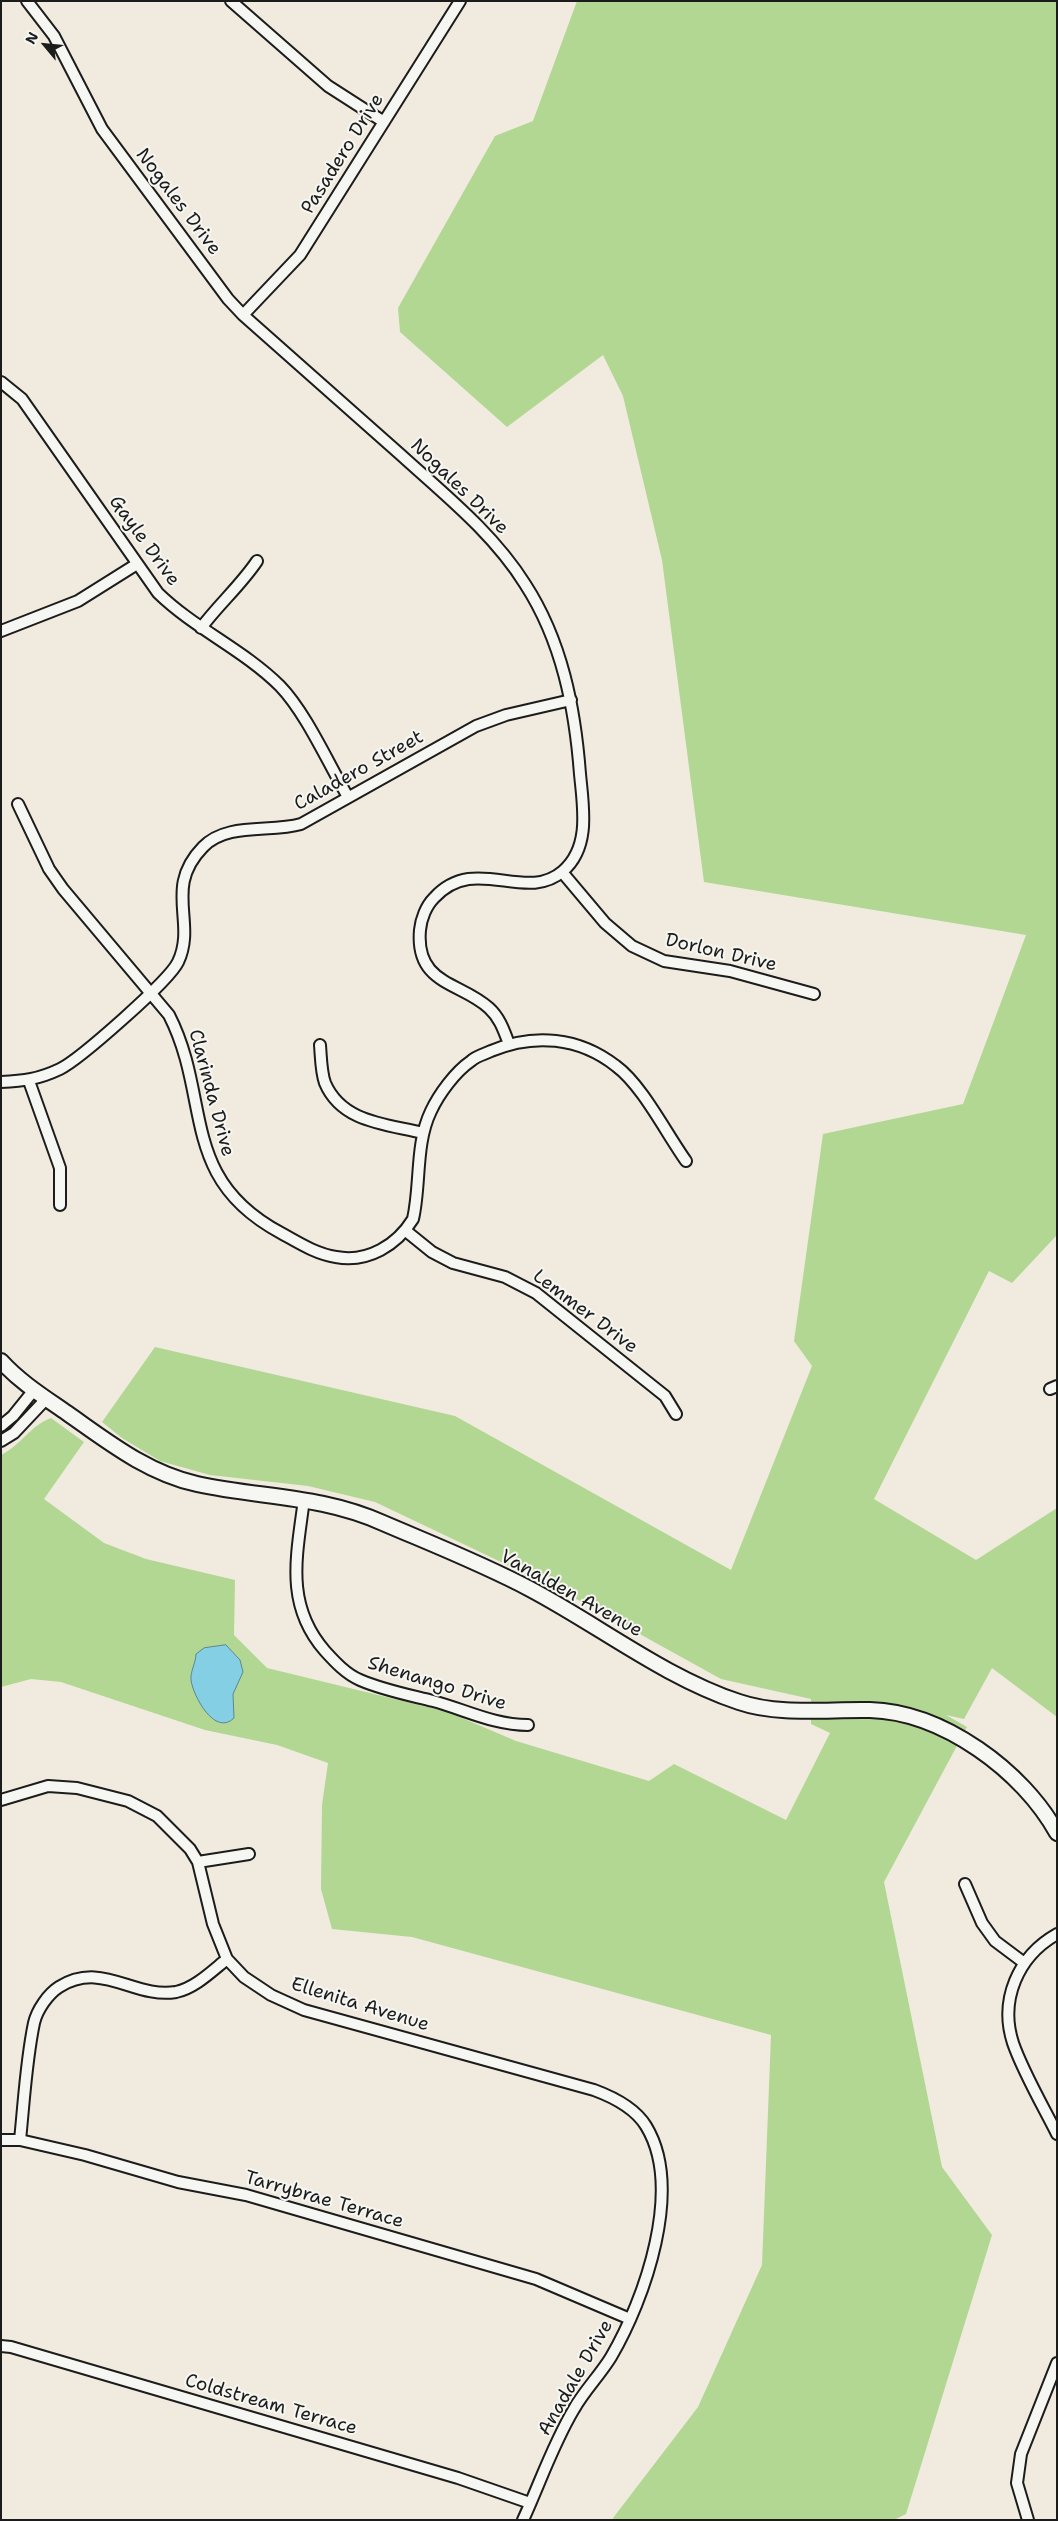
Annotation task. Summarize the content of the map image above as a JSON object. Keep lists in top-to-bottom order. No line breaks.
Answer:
{"streets":{"main road":["Vanalden Avenue"],"street":["Pasadero Drive","Nogales Drive","Gayle Drive","Caladero Street","Dorlon Drive","Clarinda Drive","Lemmer Drive","Shenango Drive","Ellenita Avenue","Tarrybrae Terrace","Anadale Drive","Coldstream Terrace"]},"crossings":[["Pasadero Drive","Nogales Drive"],["Nogales Drive","Caladero Street"],["Nogales Drive","Dorlon Drive"],["Gayle Drive","Caladero Street"],["Caladero Street","Clarinda Drive"],["Clarinda Drive","Lemmer Drive"],["Vanalden Avenue","Shenango Drive"],["Ellenita Avenue","Anadale Drive"],["Tarrybrae Terrace","Anadale Drive"],["Anadale Drive","Coldstream Terrace"]],"north":"top left"}
